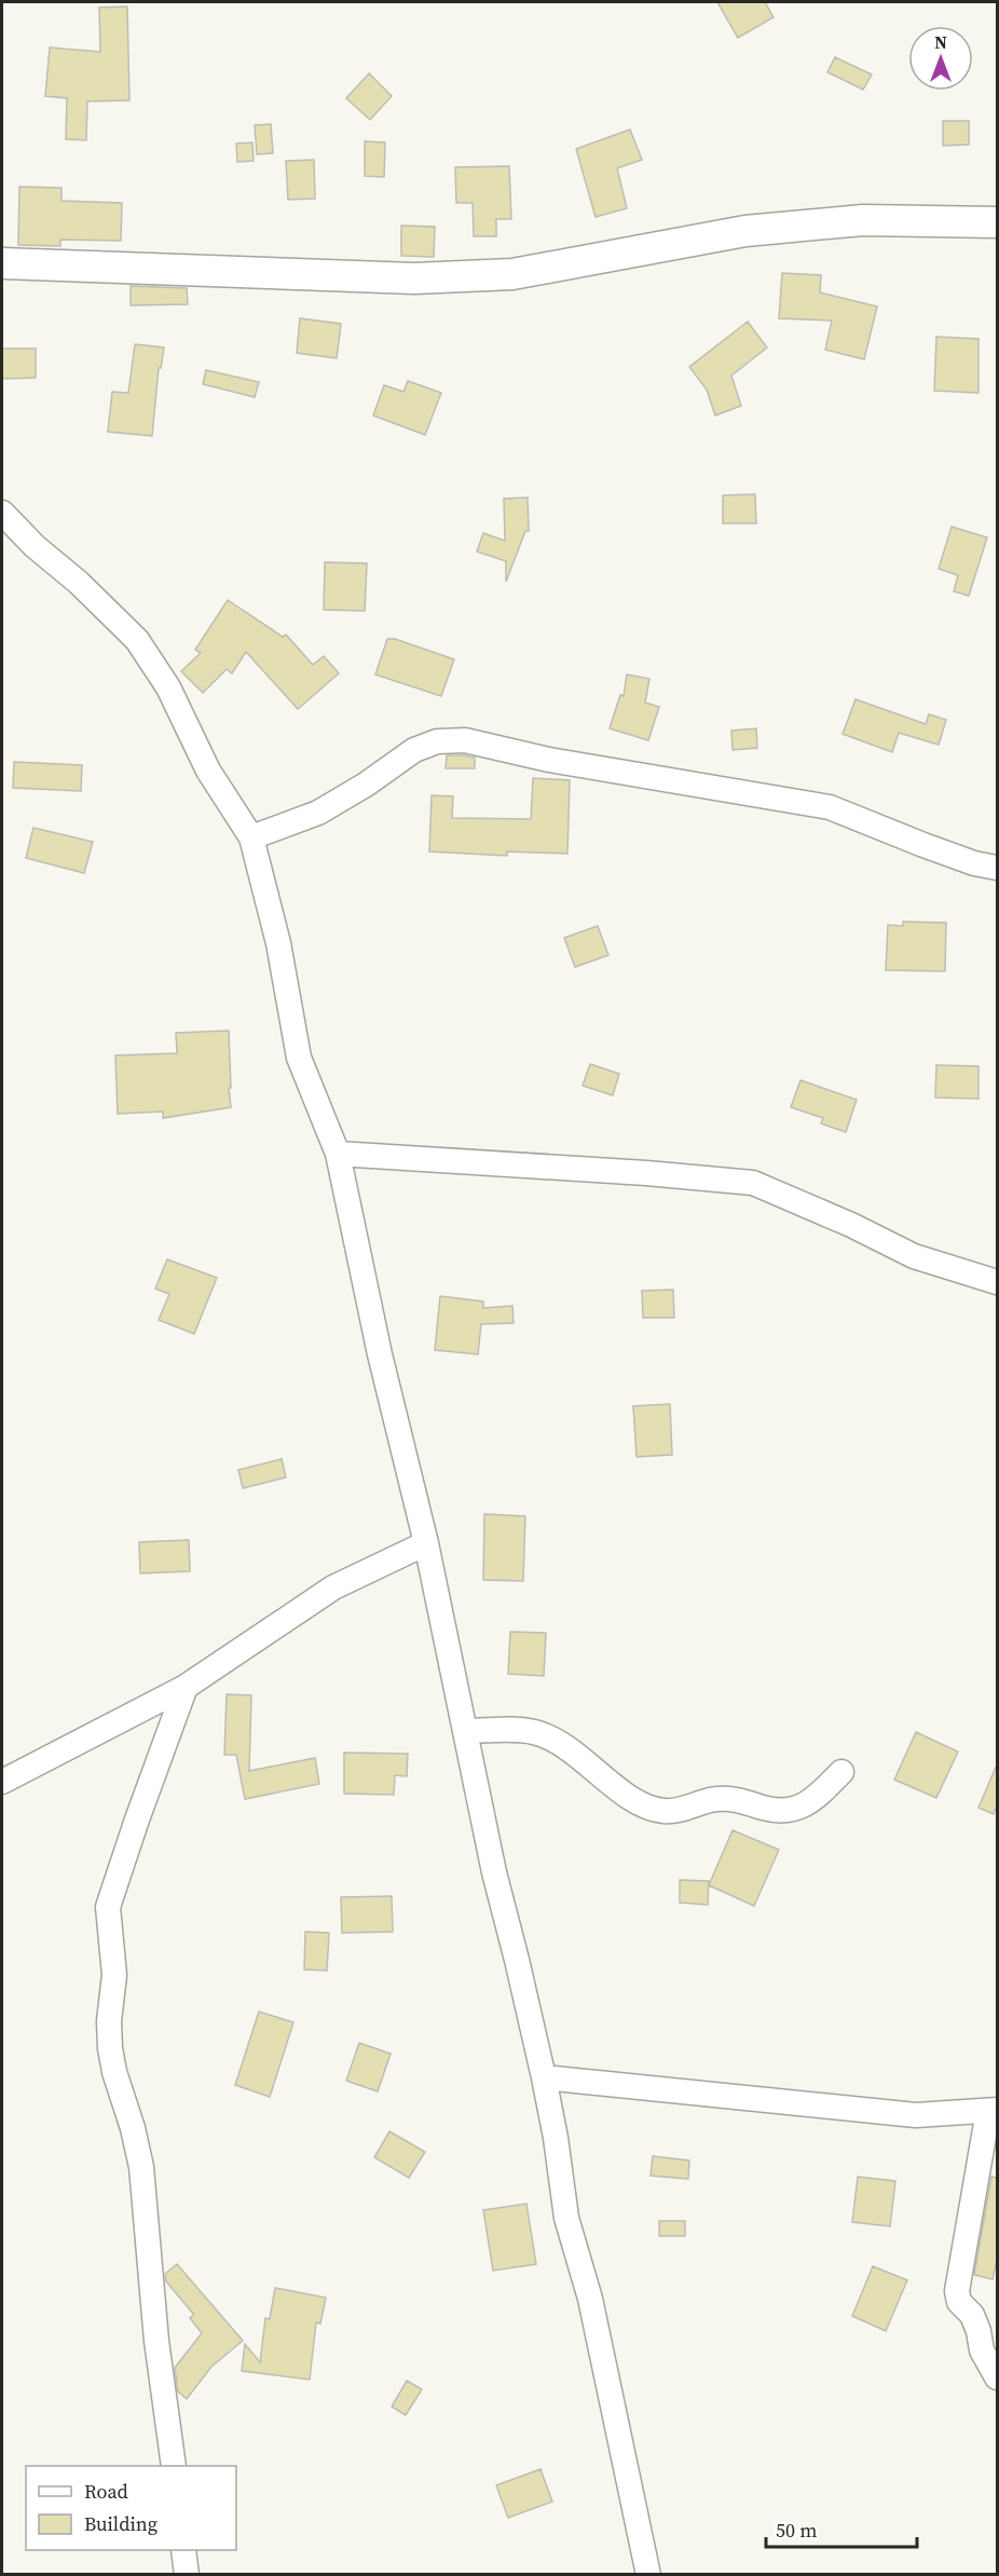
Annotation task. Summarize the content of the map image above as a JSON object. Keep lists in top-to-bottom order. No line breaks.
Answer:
{"legend":["Road","Building"],"scale_bar":"50 m","north":"top"}
